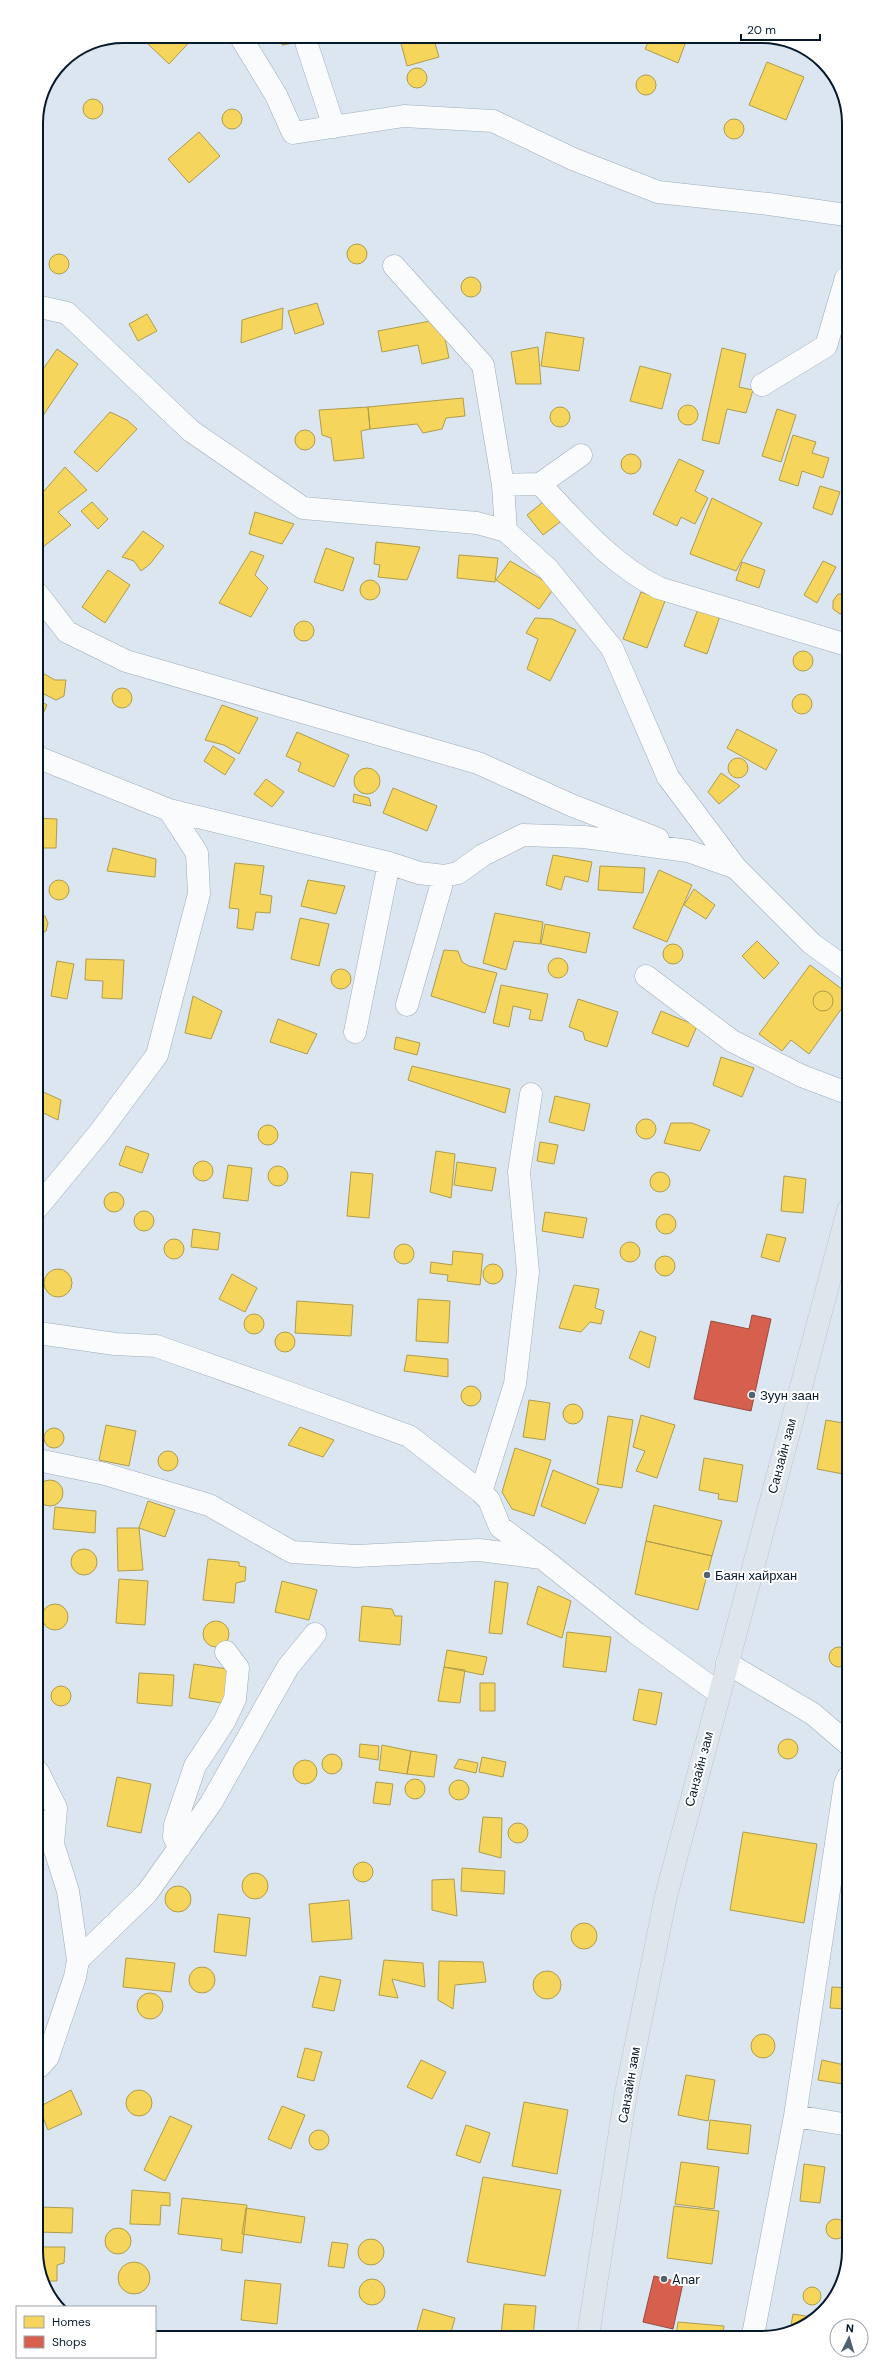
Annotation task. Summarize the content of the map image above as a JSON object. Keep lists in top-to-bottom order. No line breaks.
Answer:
{"streets":{"main road":["Санзайн зам"]},"places":["Зуун заан","Баян хайрхан","Anar"],"legend":["Homes","Shops"],"scale_bar":"20 m","north":"top"}
